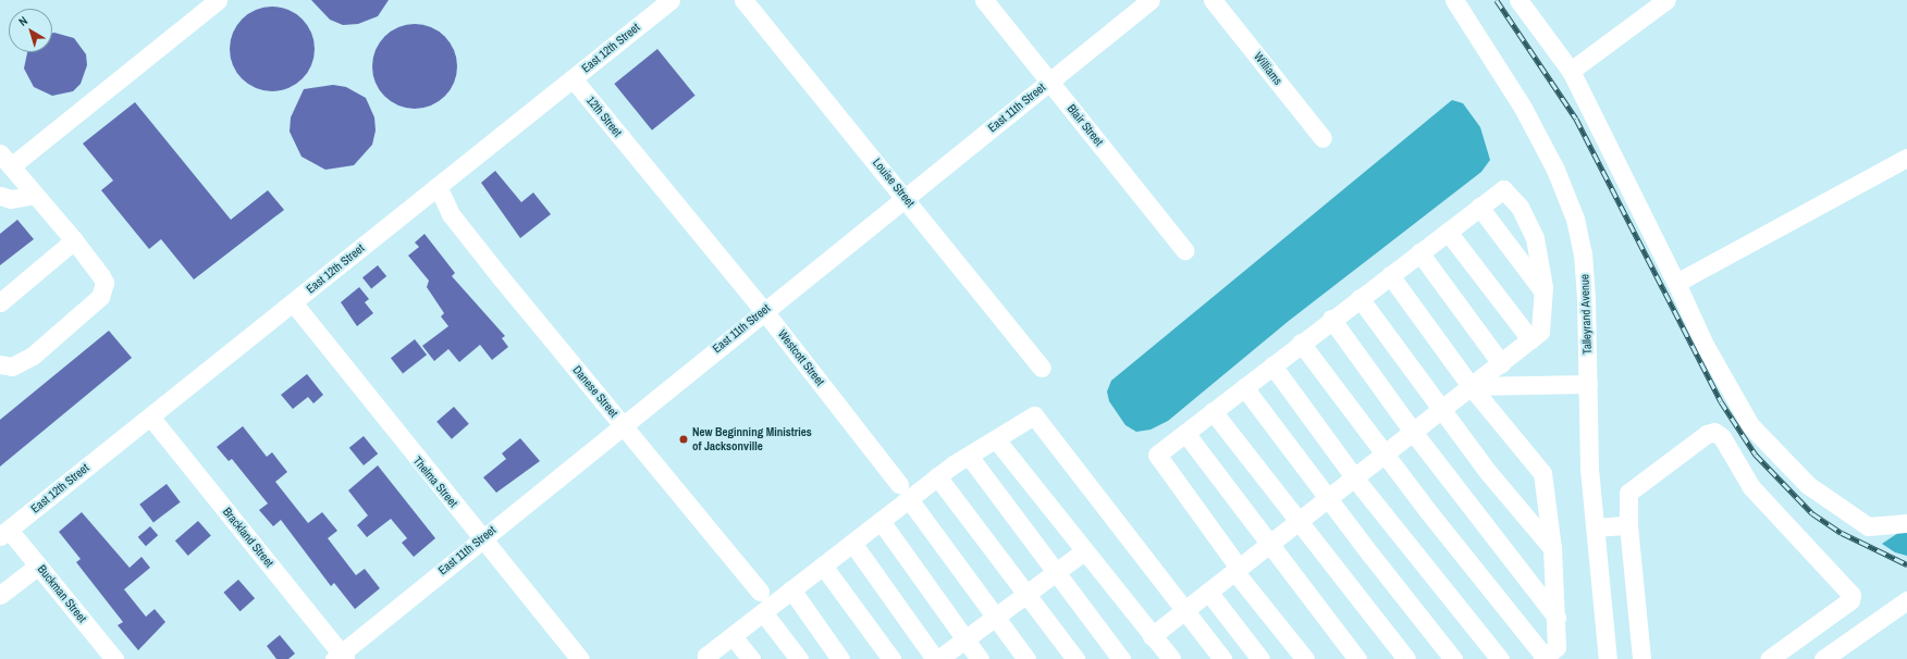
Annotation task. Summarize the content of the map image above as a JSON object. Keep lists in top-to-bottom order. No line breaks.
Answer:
{"streets":{"street":["East 12th Street","Williams","East 11th Street","12th Street","Blair Street","Louise Street","Talleyrand Avenue","Westcott Street","Danese Street","Thelma Street","Brackland Street","Buckman Street"]},"crossings":[["East 12th Street","12th Street"],["East 12th Street","Danese Street"],["East 12th Street","Thelma Street"],["East 12th Street","Brackland Street"],["East 12th Street","Buckman Street"],["East 11th Street","Blair Street"],["East 11th Street","Louise Street"],["East 11th Street","Westcott Street"],["East 11th Street","Danese Street"],["East 11th Street","Thelma Street"],["East 11th Street","Brackland Street"],["12th Street","Westcott Street"]],"places":["New Beginning Ministries of Jacksonville"],"north":"top left"}
